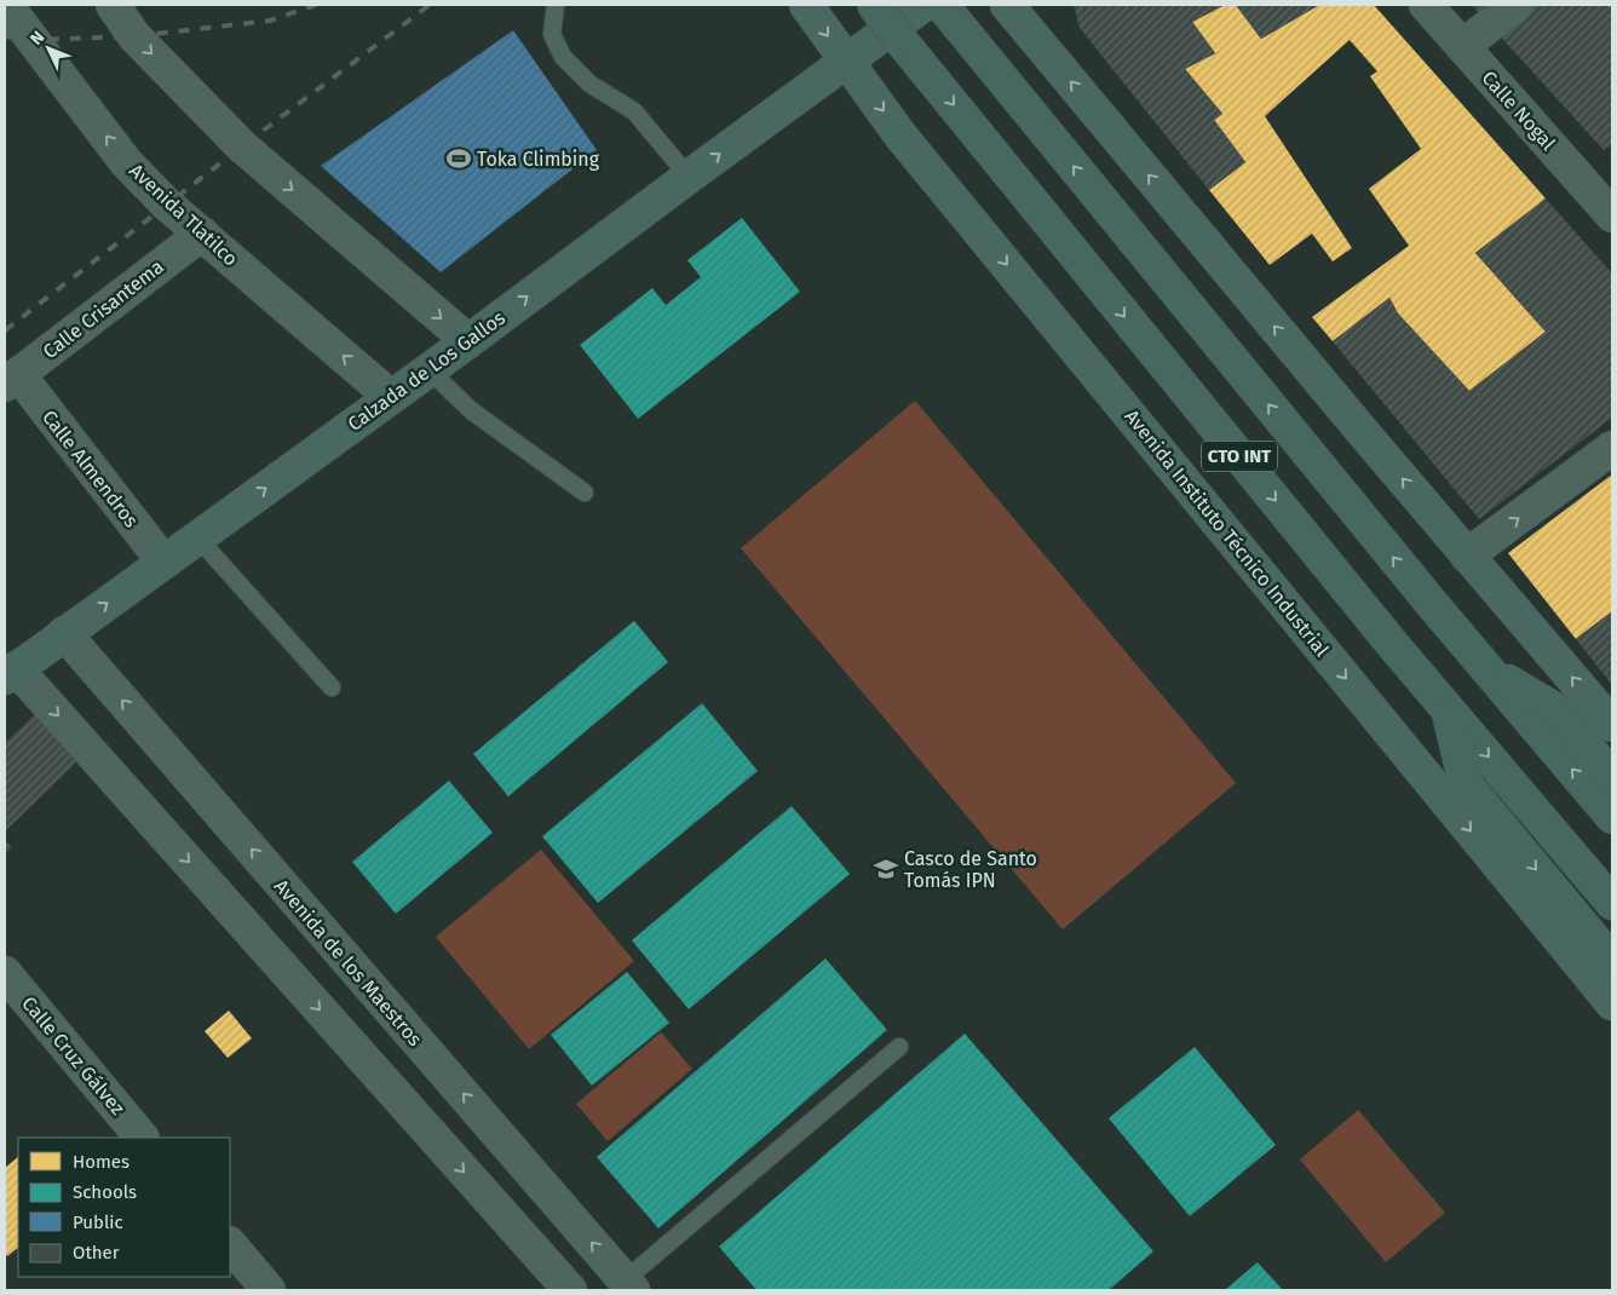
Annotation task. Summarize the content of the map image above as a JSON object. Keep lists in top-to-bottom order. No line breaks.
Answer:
{"streets":{"highway":["CTO INT"],"main road":["Calzada de Los Gallos","Avenida Instituto Técnico Industrial"],"street":["Calle Nogal","Avenida Tlatilco","Calle Crisantema","Calle Almendros","Avenida de los Maestros","Calle Cruz Gálvez"]},"crossings":[["Avenida Tlatilco","Calle Crisantema"],["Avenida Tlatilco","Calzada de Los Gallos"],["Calle Crisantema","Calle Almendros"],["Calzada de Los Gallos","CTO INT"],["Calzada de Los Gallos","Calle Almendros"],["Calzada de Los Gallos","Avenida Instituto Técnico Industrial"],["Calzada de Los Gallos","Avenida de los Maestros"],["CTO INT","Avenida Instituto Técnico Industrial"]],"one_way":["Calzada de Los Gallos"],"places":{"sports":["Toka Climbing"],"school or university":["Casco de Santo Tomás IPN"]},"legend":["Homes","Schools","Public","Other"],"north":"top left"}
